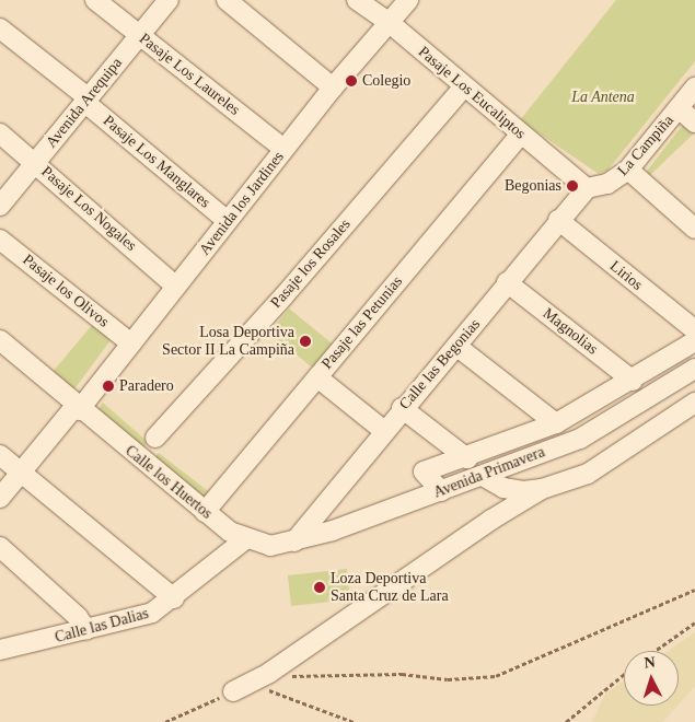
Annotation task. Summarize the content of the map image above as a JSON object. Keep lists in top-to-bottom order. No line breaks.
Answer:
{"streets":{"street":["Pasaje Los Laureles","Pasaje Los Eucaliptos","Avenida Arequipa","La Campiña","Pasaje Los Manglares","Avenida los Jardines","Pasaje Los Nogales","Pasaje los Rosales","Lirios","Pasaje los Olivos","Pasaje las Petunias","Magnolias","Calle las Begonias","Avenida Primavera","Calle los Huertos","Calle las Dalias"]},"crossings":[["Pasaje Los Laureles","Avenida Arequipa"],["Pasaje Los Laureles","Avenida los Jardines"],["Pasaje Los Eucaliptos","La Campiña"],["Pasaje Los Eucaliptos","Avenida los Jardines"],["Pasaje Los Eucaliptos","Pasaje los Rosales"],["Pasaje Los Eucaliptos","Pasaje las Petunias"],["Pasaje Los Eucaliptos","Calle las Begonias"],["Avenida Arequipa","Pasaje Los Manglares"],["Avenida Arequipa","Pasaje Los Nogales"],["La Campiña","Calle las Begonias"],["Pasaje Los Manglares","Avenida los Jardines"],["Avenida los Jardines","Pasaje Los Nogales"],["Avenida los Jardines","Pasaje los Olivos"],["Avenida los Jardines","Calle los Huertos"],["Lirios","Calle las Begonias"],["Pasaje las Petunias","Calle los Huertos"],["Magnolias","Calle las Begonias"],["Calle las Begonias","Avenida Primavera"],["Avenida Primavera","Calle los Huertos"],["Calle los Huertos","Calle las Dalias"]],"parks":["La Antena"],"places":["Colegio","Begonias","Losa Deportiva Sector II La Campiña","Paradero","Loza Deportiva Santa Cruz de Lara"],"north":"top"}
